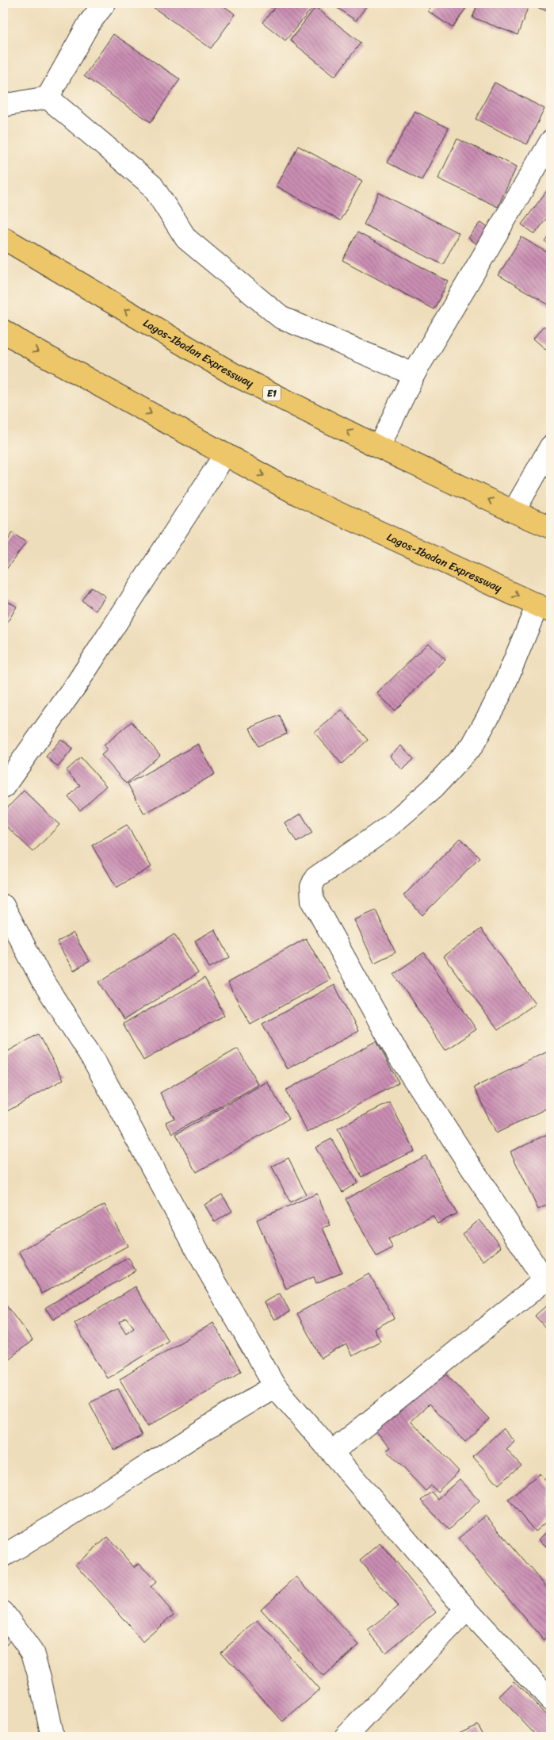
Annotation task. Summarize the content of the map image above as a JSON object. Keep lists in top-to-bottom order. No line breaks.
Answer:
{"streets":{"highway":["Lagos-Ibadan Expressway","E1"]}}
